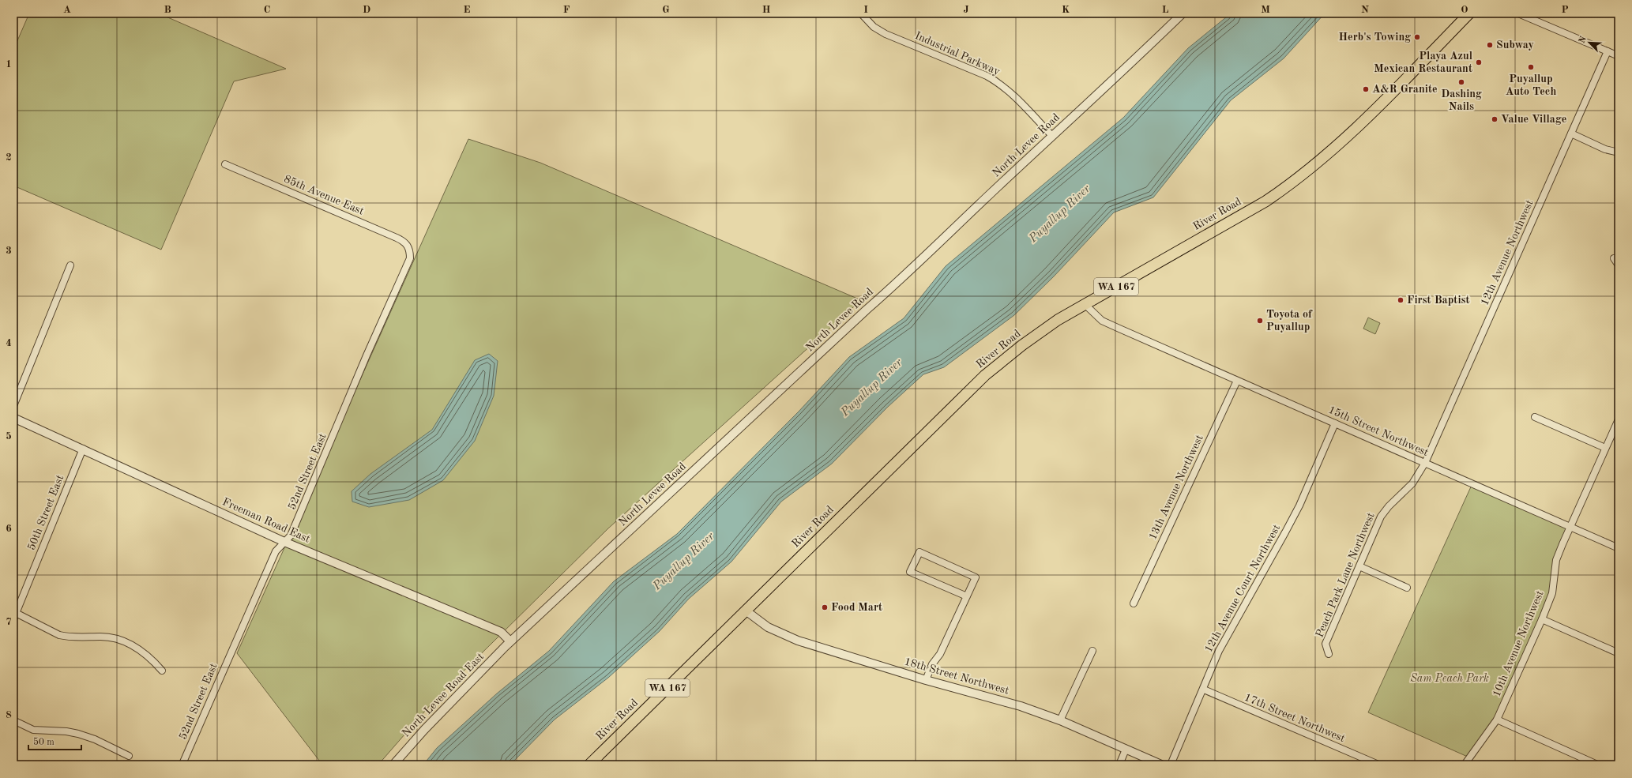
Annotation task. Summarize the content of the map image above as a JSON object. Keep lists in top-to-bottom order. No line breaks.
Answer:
{"streets":{"main road":["River Road","WA 167"],"street":["Industrial Parkway","North Levee Road","85th Avenue East","12th Avenue Northwest","15th Street Northwest","52nd Street East","13th Avenue Northwest","50th Street East","Freeman Road East","Peach Park Lane Northwest","12th Avenue Court Northwest","10th Avenue Northwest","18th Street Northwest","North Levee Road East","17th Street Northwest"]},"crossings":[["Industrial Parkway","North Levee Road"],["North Levee Road","Freeman Road East"],["North Levee Road","North Levee Road East"],["85th Avenue East","52nd Street East"],["River Road","15th Street Northwest"],["River Road","18th Street Northwest"],["12th Avenue Northwest","15th Street Northwest"],["12th Avenue Northwest","Peach Park Lane Northwest"],["15th Street Northwest","13th Avenue Northwest"],["15th Street Northwest","Peach Park Lane Northwest"],["15th Street Northwest","12th Avenue Court Northwest"],["15th Street Northwest","10th Avenue Northwest"],["52nd Street East","Freeman Road East"],["50th Street East","Freeman Road East"],["Freeman Road East","North Levee Road East"],["12th Avenue Court Northwest","17th Street Northwest"]],"water":["Puyallup River"],"parks":["Sam Peach Park"],"places":["Herb's Towing","Subway","Playa Azul Mexican Restaurant","Puyallup Auto Tech","Dashing Nails","A&R Granite","Value Village","First Baptist","Toyota of Puyallup","Food Mart"],"scale_bar":"50 m","north":"top left","grid":{"columns":["A","B","C","D","E","F","G","H","I","J","K","L","M","N","O","P"],"rows":["1","2","3","4","5","6","7","8"]}}
